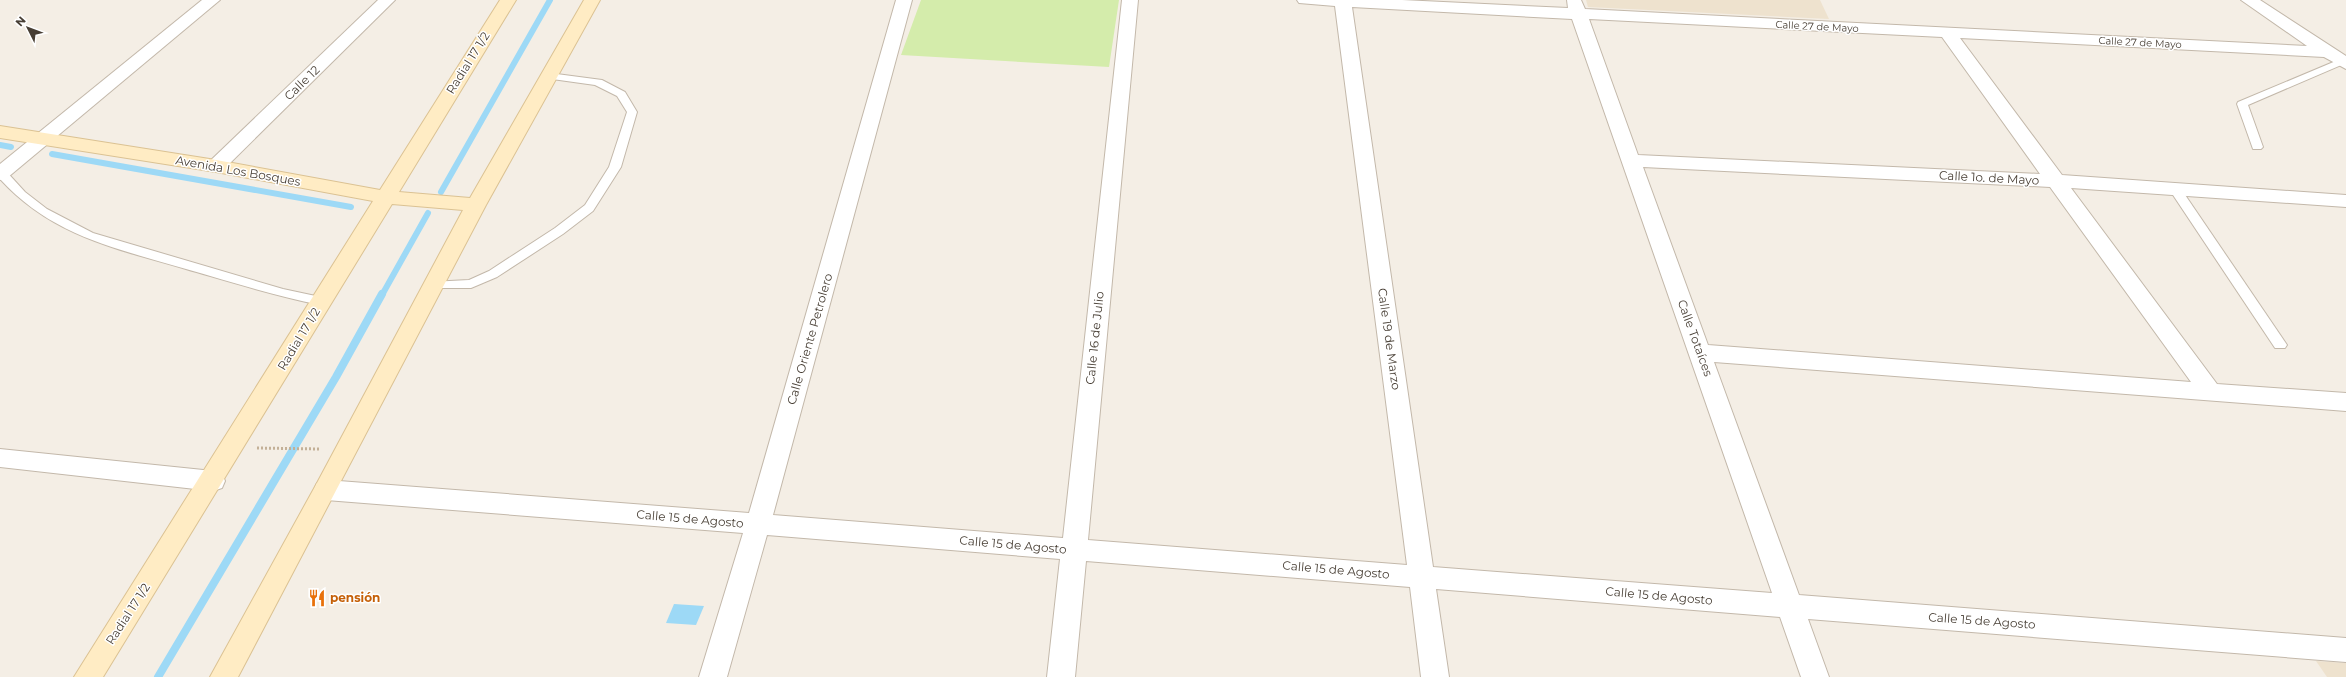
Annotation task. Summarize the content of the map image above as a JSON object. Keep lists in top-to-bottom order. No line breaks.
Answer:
{"streets":{"main road":["Radial 17 1/2","Avenida Los Bosques"],"street":["Calle 27 de Mayo","Calle 12","Calle 1o. de Mayo","Calle 16 de Julio","Calle Totaíces","Calle Oriente Petrolero","Calle 19 de Marzo","Calle 15 de Agosto"]},"crossings":[["Calle 27 de Mayo","Calle Totaíces"],["Calle 27 de Mayo","Calle 19 de Marzo"],["Radial 17 1/2","Avenida Los Bosques"],["Calle 12","Avenida Los Bosques"],["Calle 1o. de Mayo","Calle Totaíces"],["Calle 16 de Julio","Calle 15 de Agosto"],["Calle Totaíces","Calle 15 de Agosto"],["Calle Oriente Petrolero","Calle 15 de Agosto"],["Calle 19 de Marzo","Calle 15 de Agosto"]],"places":{"restaurant":["pensión"]},"north":"top left"}
